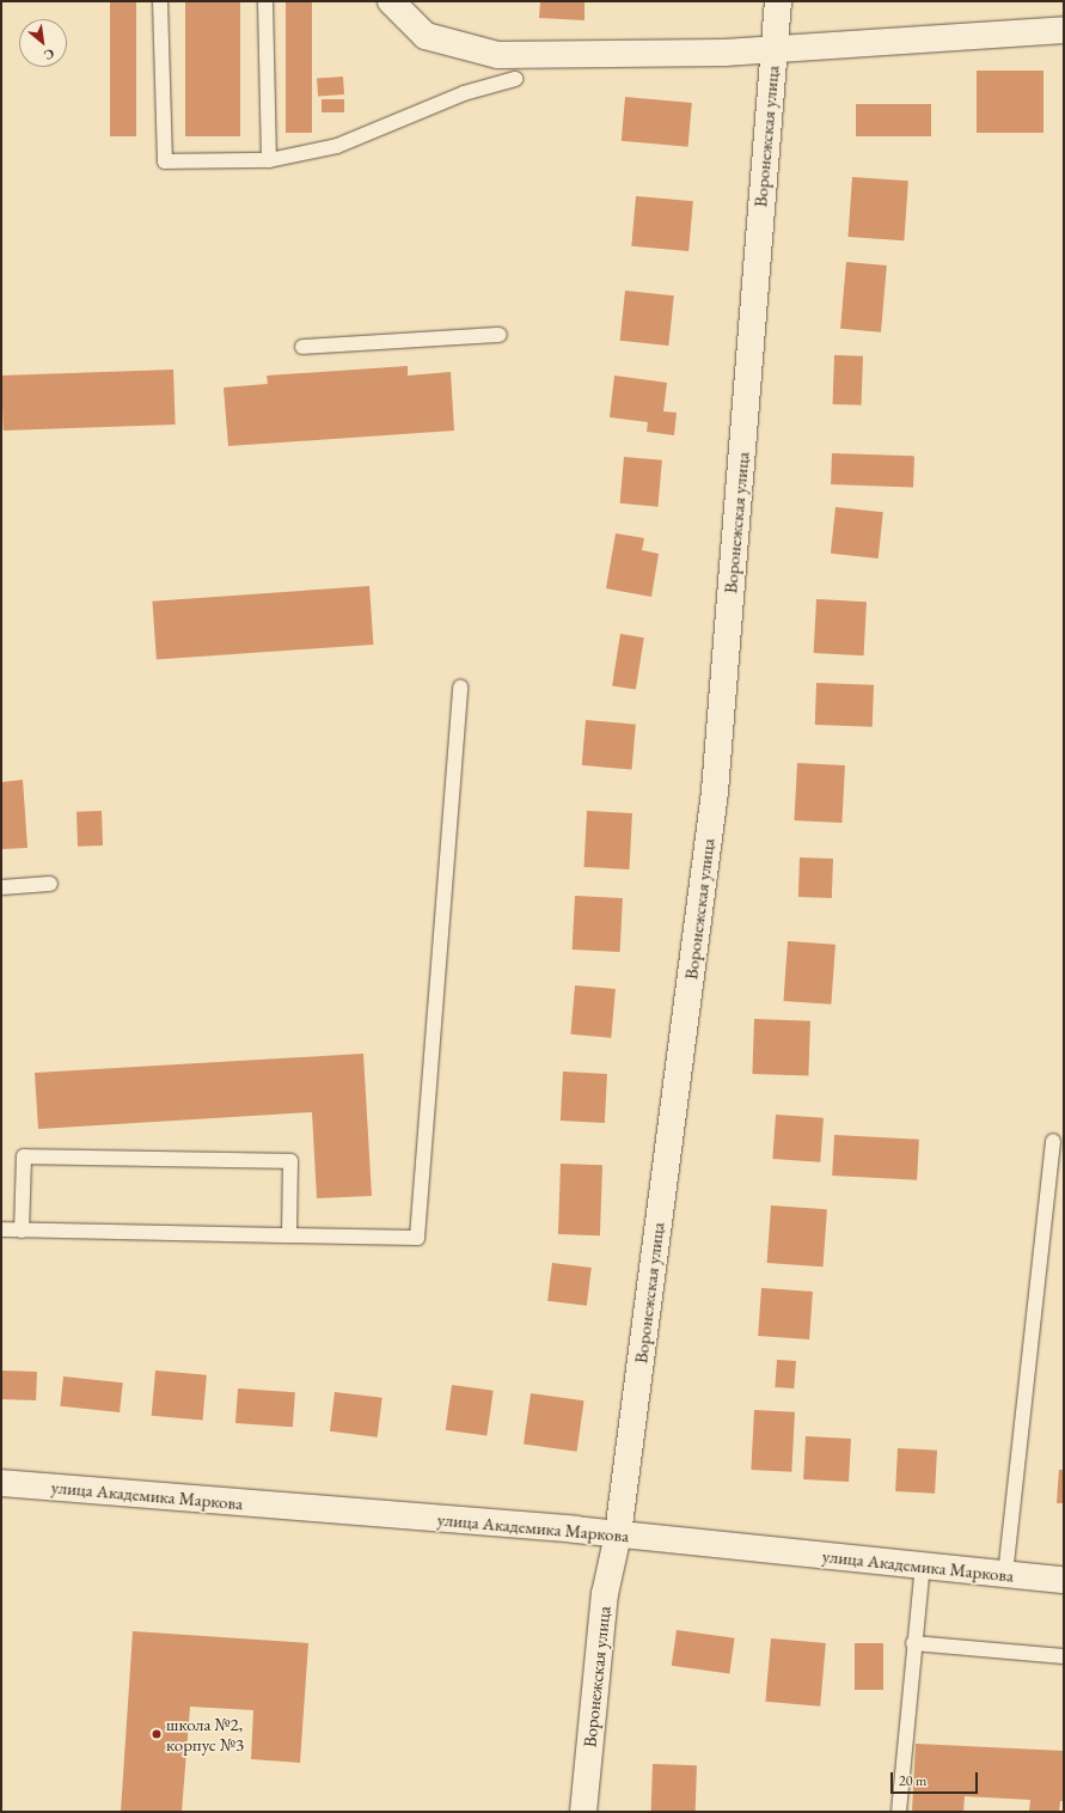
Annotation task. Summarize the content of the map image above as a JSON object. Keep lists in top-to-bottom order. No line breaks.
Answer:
{"streets":{"street":["Воронежская улица","улица Академика Маркова"]},"crossings":[["Воронежская улица","улица Академика Маркова"]],"places":["школа №2, корпус №3"],"scale_bar":"20 m","north":"bottom right"}
